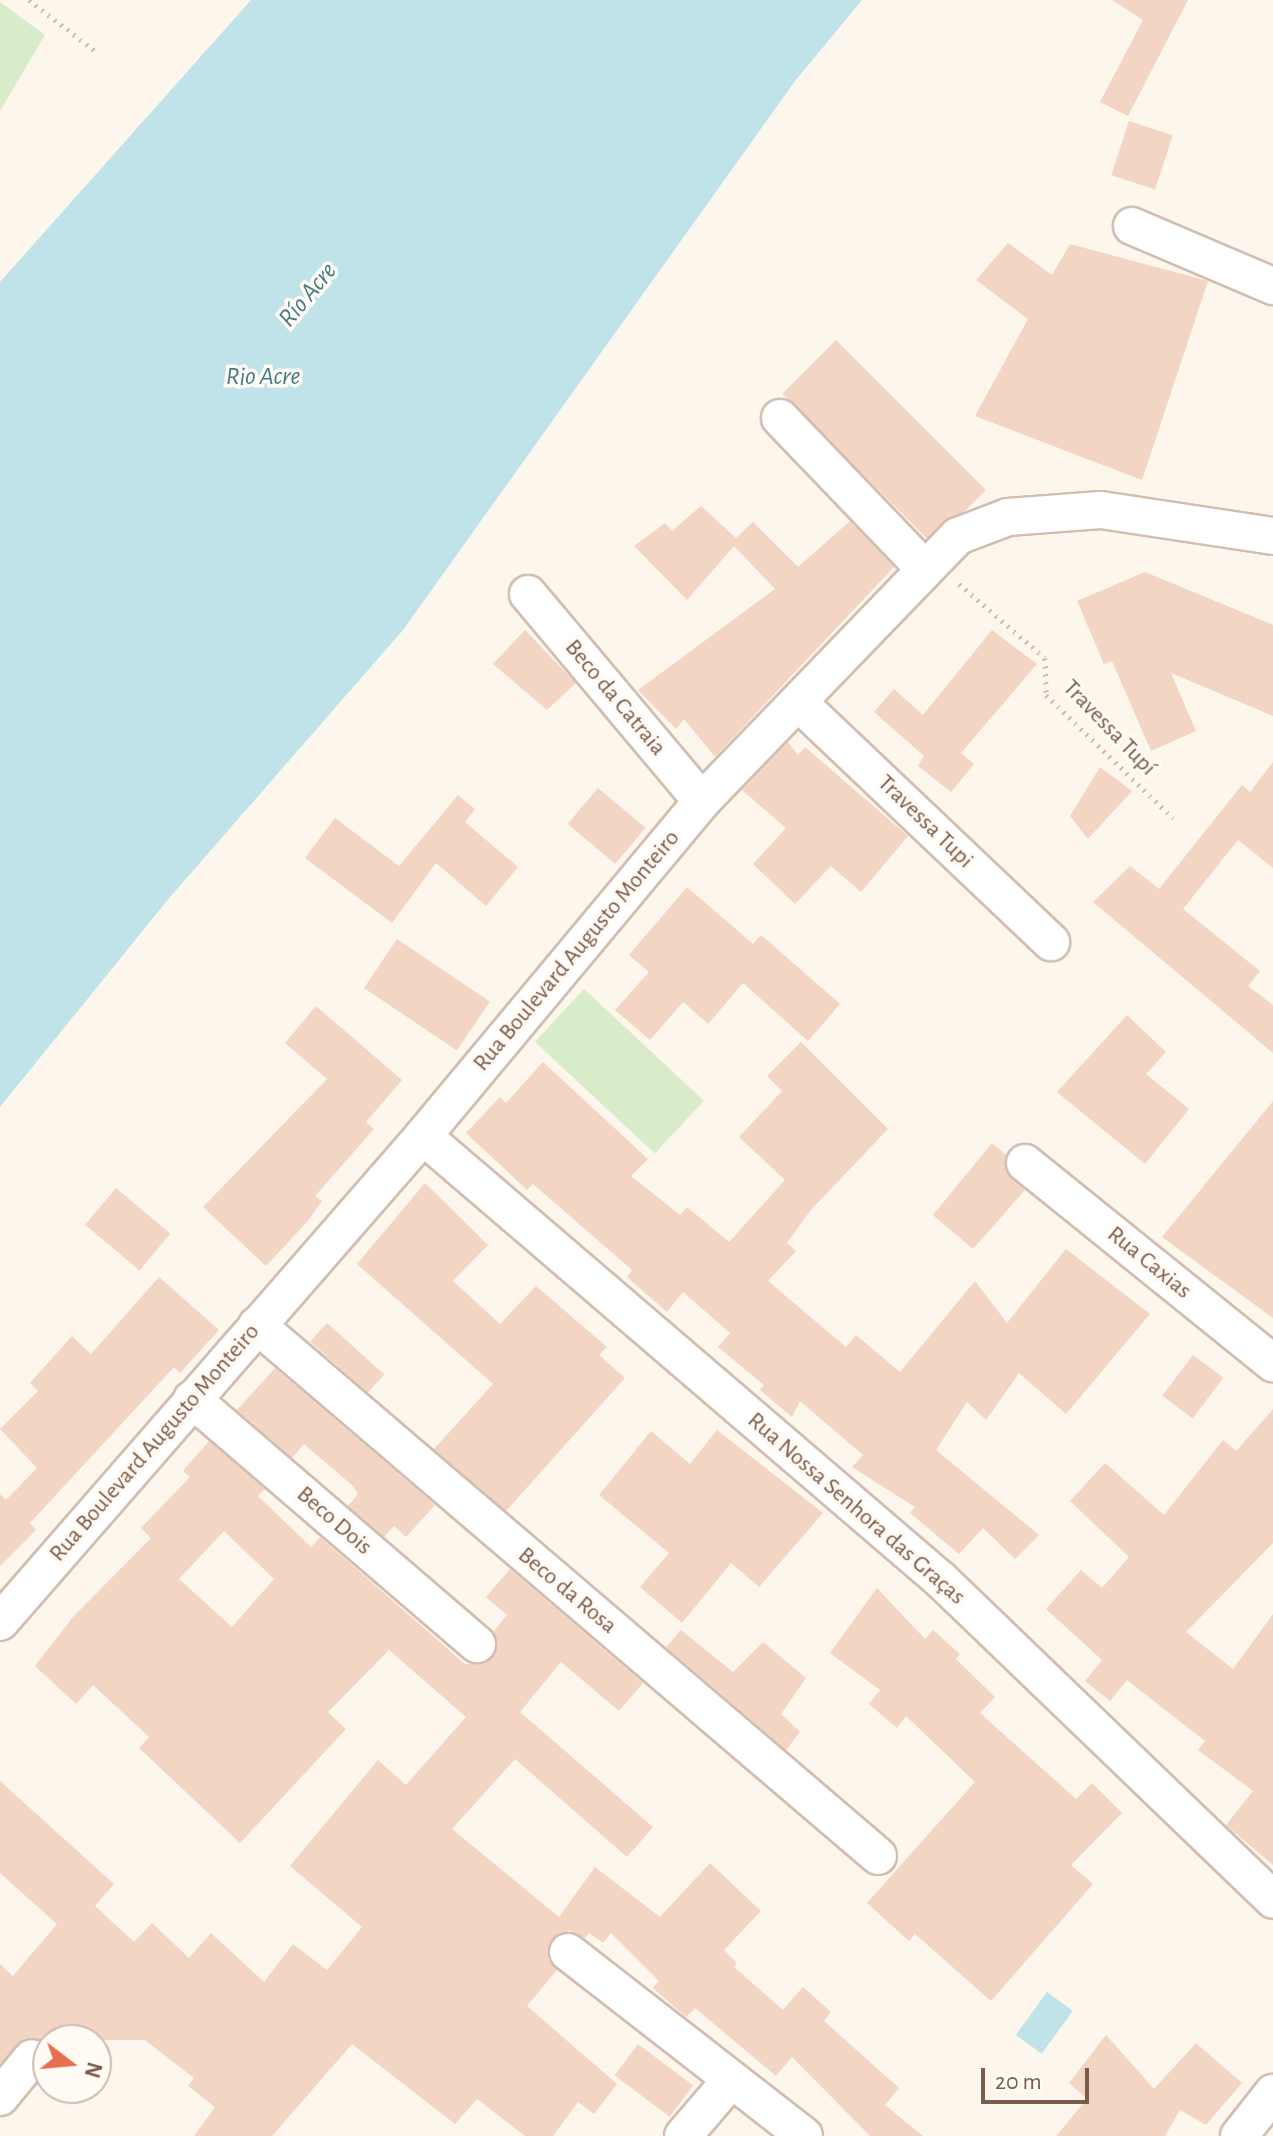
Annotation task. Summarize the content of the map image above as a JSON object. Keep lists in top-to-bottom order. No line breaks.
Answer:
{"streets":{"street":["Beco da Catraia","Travessa Tupi","Rua Boulevard Augusto Monteiro","Rua Caxias","Rua Nossa Senhora das Graças","Beco Dois","Beco da Rosa"],"path":["Travessa Tupí"]},"crossings":[["Beco da Catraia","Rua Boulevard Augusto Monteiro"],["Travessa Tupí","Rua Boulevard Augusto Monteiro"],["Travessa Tupi","Rua Boulevard Augusto Monteiro"],["Rua Boulevard Augusto Monteiro","Rua Nossa Senhora das Graças"],["Rua Boulevard Augusto Monteiro","Beco Dois"],["Rua Boulevard Augusto Monteiro","Beco da Rosa"]],"water":["Río Acre","Rio Acre"],"scale_bar":"20 m","north":"right"}
